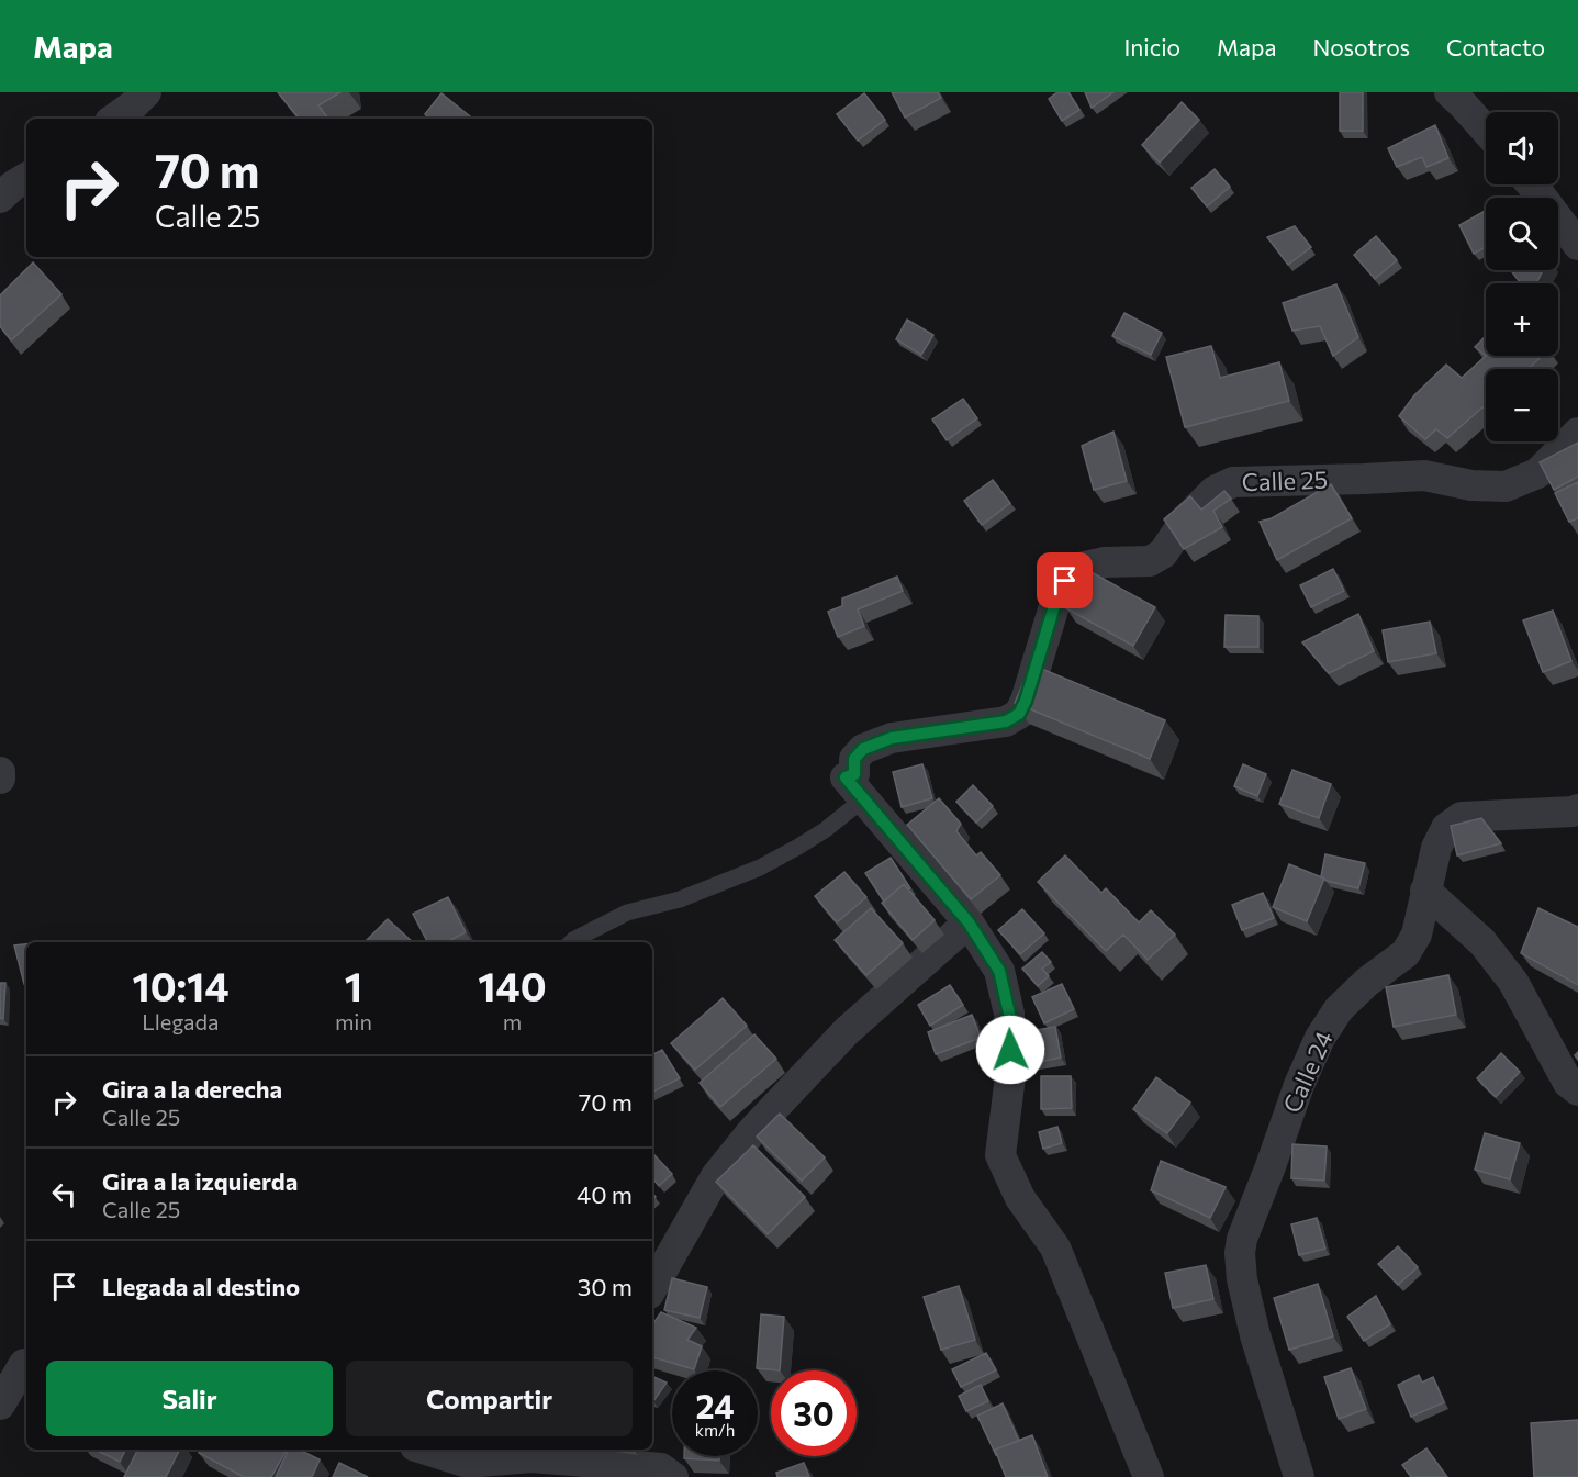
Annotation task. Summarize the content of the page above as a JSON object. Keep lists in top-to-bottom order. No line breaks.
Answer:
{"streets":{"street":["Calle 25","Calle 24"]},"page":{"header":"Mapa","nav":["Inicio","Mapa","Nosotros","Contacto"],"map_buttons":["+","−"],"turn":["70 m","Calle 25"],"eta":["10:14","Llegada","1","min","140","m"],"list":[{"name":"Gira a la derecha","note":"Calle 25","value":"70 m"},{"name":"Gira a la izquierda","note":"Calle 25","value":"40 m"},{"name":"Llegada al destino","value":"30 m"}],"buttons":["Salir","Compartir"],"speed":"24 km/h","limit":"30"}}
